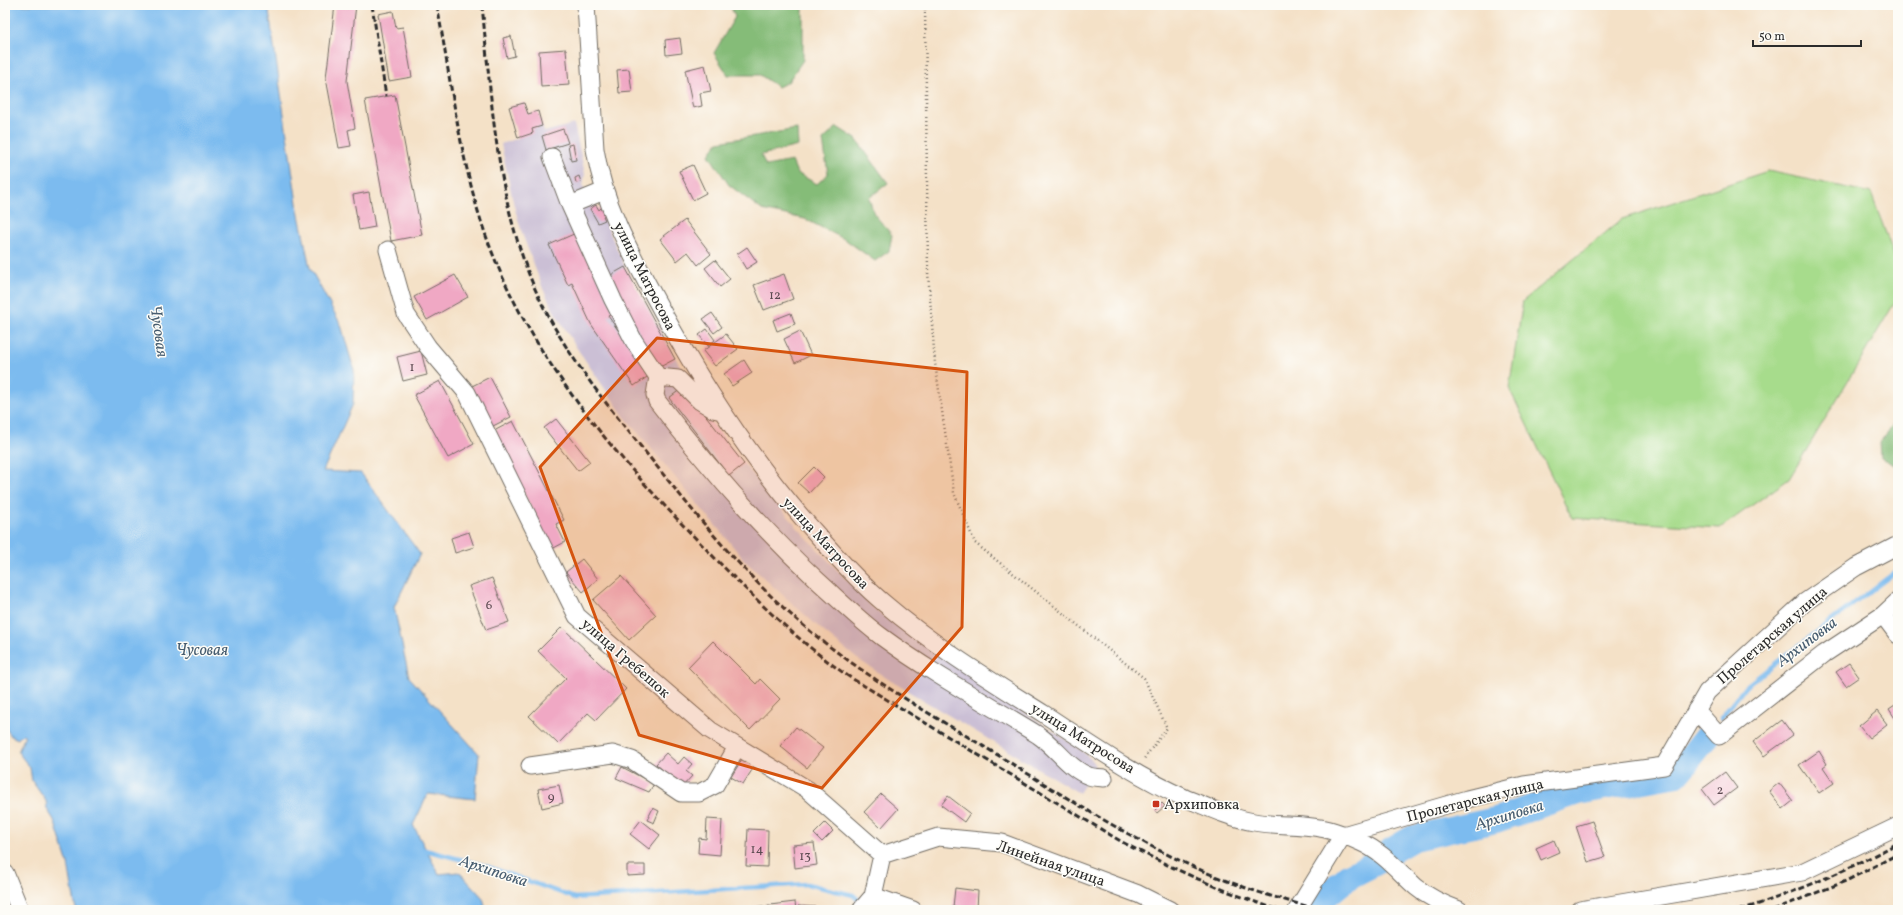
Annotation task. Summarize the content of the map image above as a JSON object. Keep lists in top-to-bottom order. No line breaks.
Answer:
{"streets":{"street":["улица Матросова","Пролетарская улица","улица Гребешок","Линейная улица"]},"crossings":[["улица Матросова","Пролетарская улица"],["улица Гребешок","Линейная улица"]],"water":["Чусовая","Архиповка"],"places":{"transit":["Архиповка"]},"house_numbers":["12","1","6","2","9","14","13"],"scale_bar":"50 m"}
